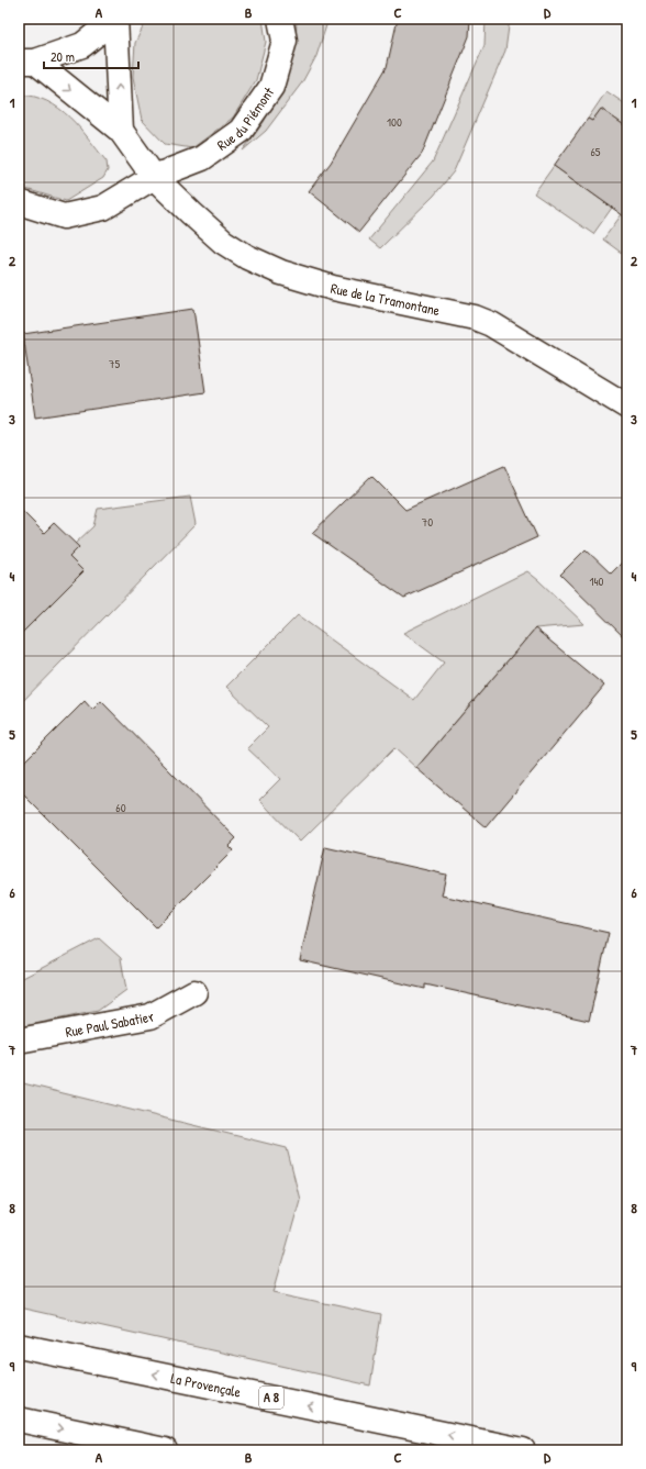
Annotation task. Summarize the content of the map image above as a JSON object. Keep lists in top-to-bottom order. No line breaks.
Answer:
{"streets":{"main road":["Rue du Piémont","Rue de la Tramontane","Rue Paul Sabatier","La Provençale","A 8"]},"crossings":[["Rue du Piémont","Rue de la Tramontane"]],"one_way":["La Provençale"],"house_numbers":["100","65","75","70","140","60"],"scale_bar":"20 m","grid":{"columns":["A","B","C","D"],"rows":["1","2","3","4","5","6","7","8","9"]}}
